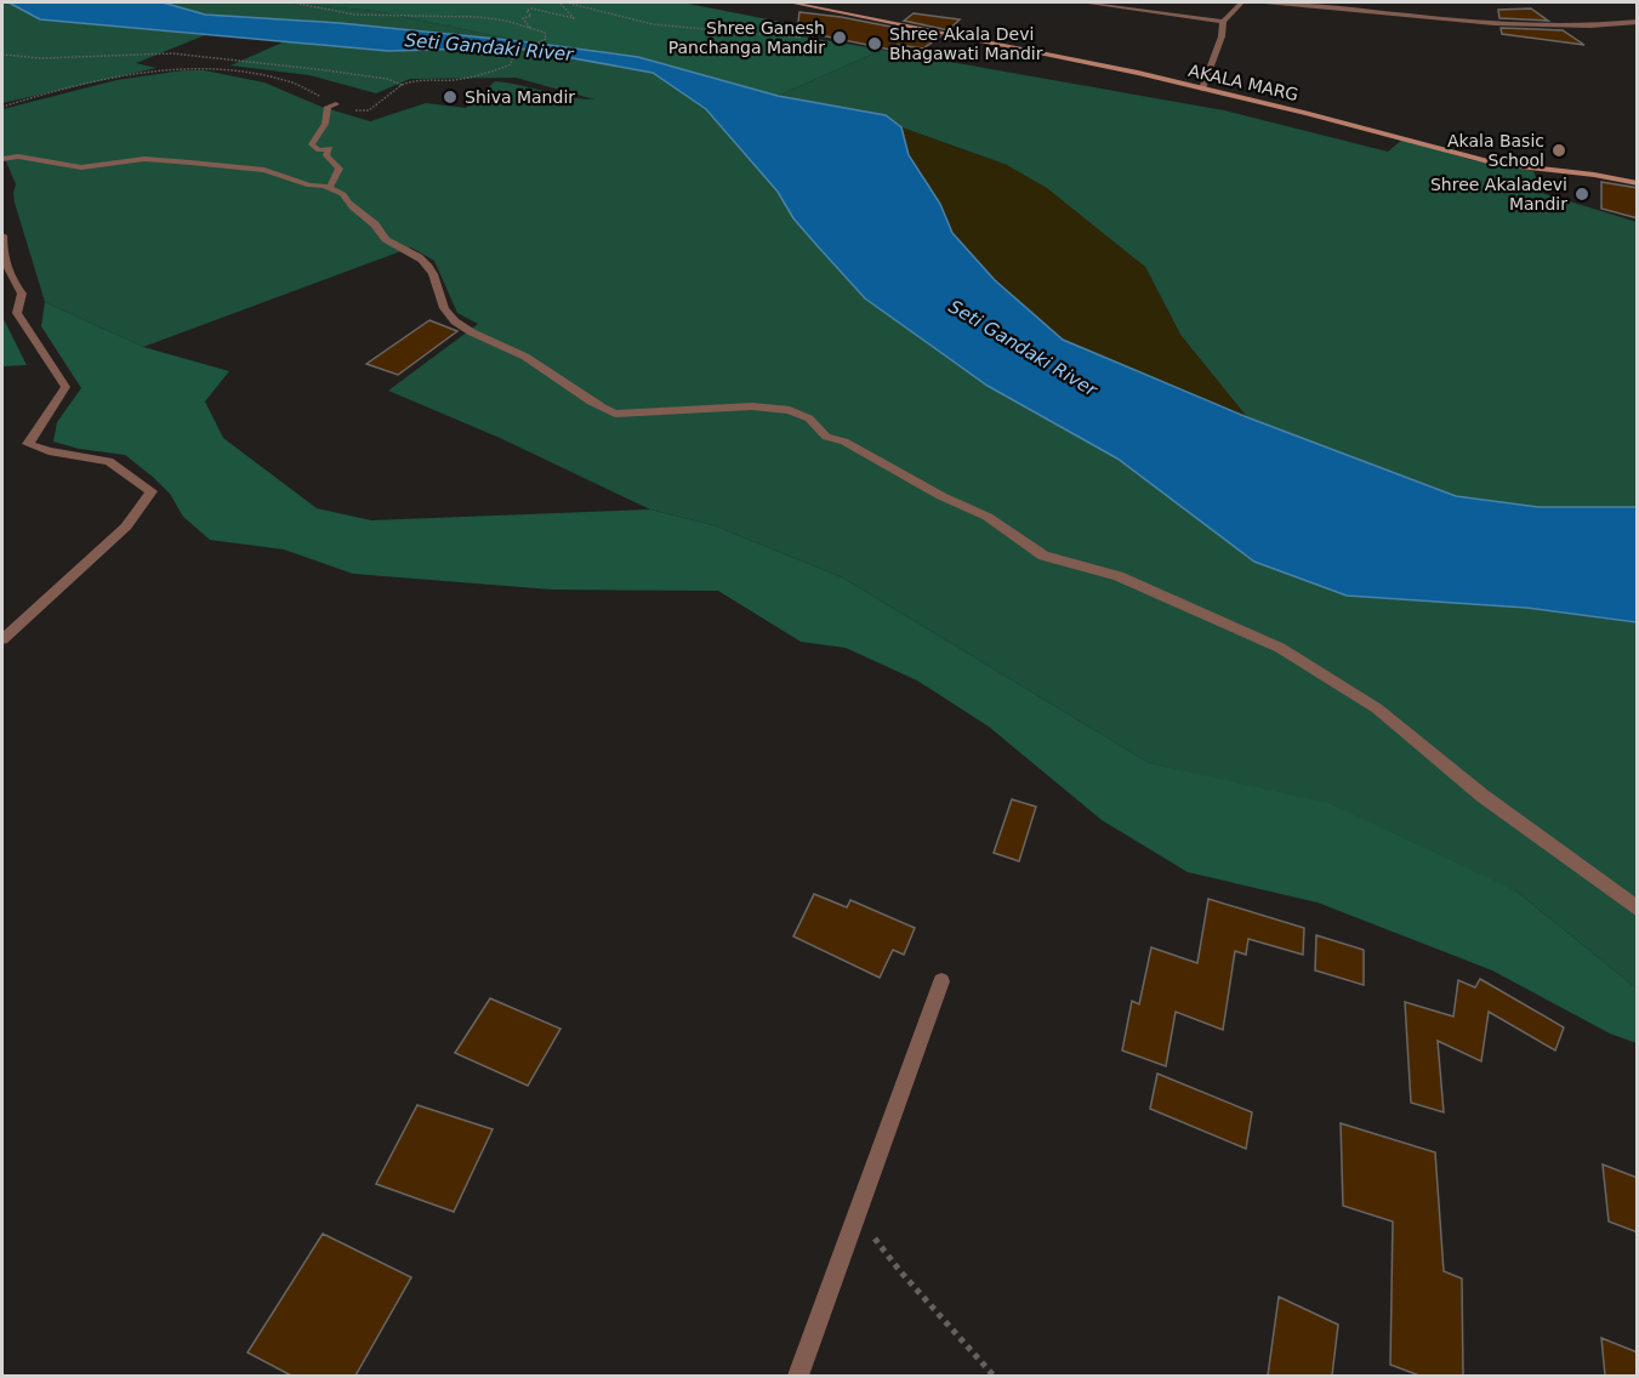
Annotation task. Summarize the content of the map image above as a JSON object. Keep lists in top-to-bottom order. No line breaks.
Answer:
{"streets":{"main road":["AKALA MARG"]},"water":["Seti Gandaki River"],"places":["Shree Ganesh Panchanga Mandir","Shree Akala Devi Bhagawati Mandir","Shiva Mandir","Akala Basic School","Shree Akaladevi Mandir"]}
